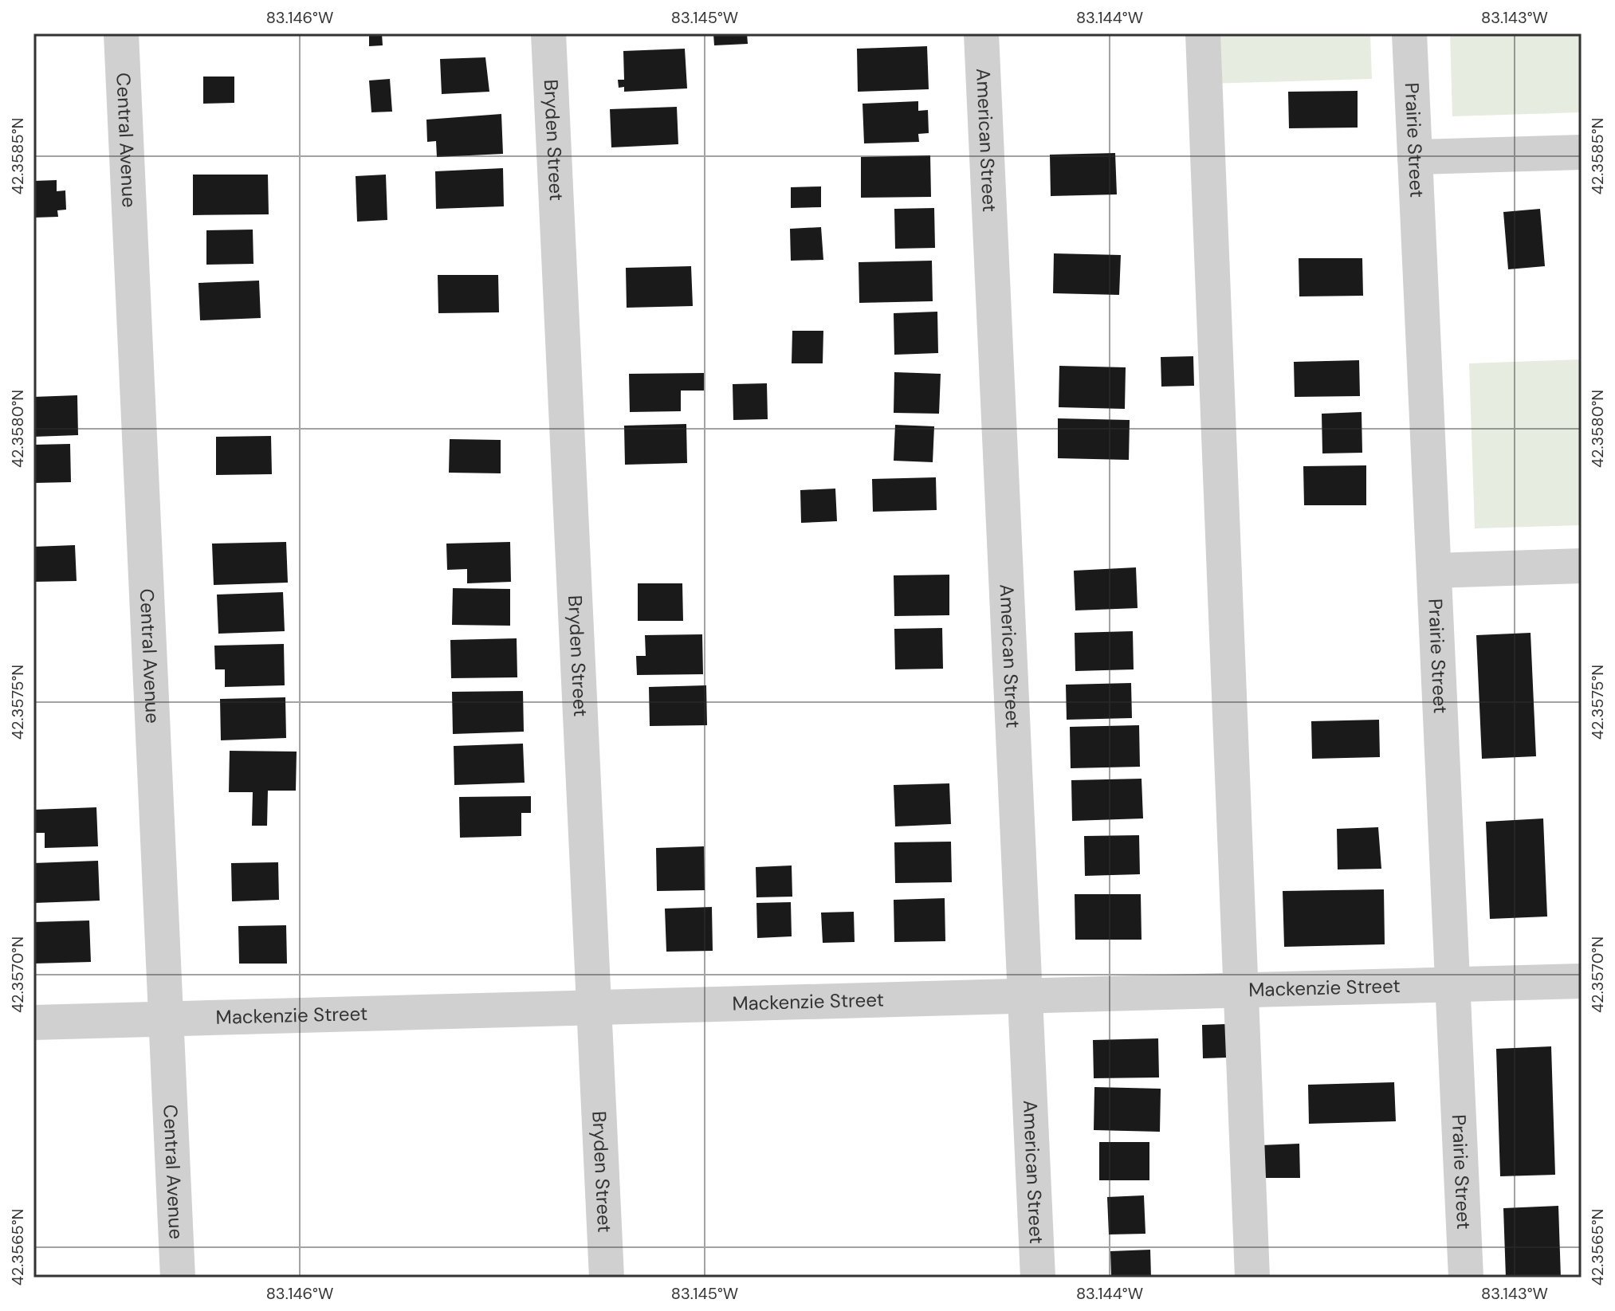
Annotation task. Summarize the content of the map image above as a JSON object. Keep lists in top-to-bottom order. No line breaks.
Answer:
{"streets":{"street":["Central Avenue","Bryden Street","American Street","Prairie Street","Mackenzie Street"]},"crossings":[["Central Avenue","Mackenzie Street"],["Bryden Street","Mackenzie Street"],["American Street","Mackenzie Street"],["Prairie Street","Mackenzie Street"]],"coordinates":["83.146°W","83.145°W","83.144°W","83.143°W","42.3585°N","42.3580°N","42.3575°N","42.3570°N","42.3565°N"]}
